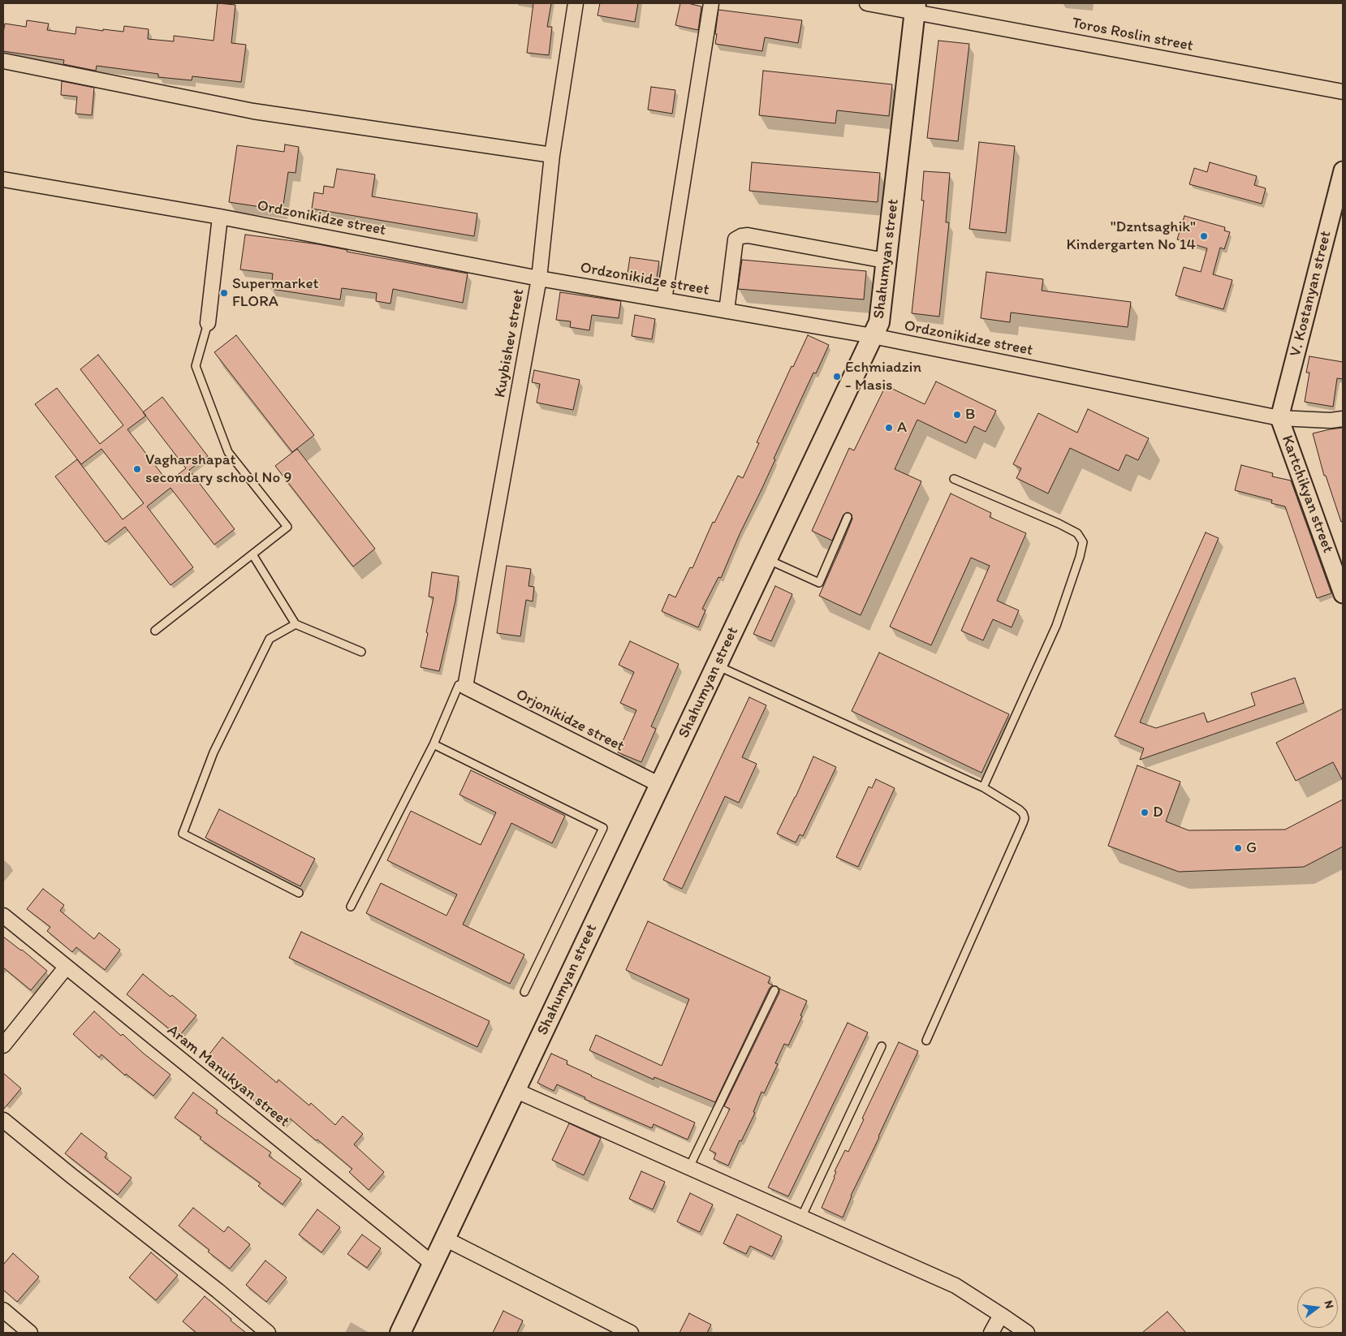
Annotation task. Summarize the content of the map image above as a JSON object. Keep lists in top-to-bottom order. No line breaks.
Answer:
{"streets":{"main road":["Shahumyan street"],"street":["Toros Roslin street","Ordzonikidze street","V. Kostanyan street","Kuybishev street","Kartchikyan street","Orjonikidze street","Aram Manukyan street"]},"crossings":[["Toros Roslin street","Shahumyan street"],["Ordzonikidze street","Shahumyan street"],["Ordzonikidze street","V. Kostanyan street"],["Ordzonikidze street","Kuybishev street"],["Ordzonikidze street","Kartchikyan street"],["Shahumyan street","Orjonikidze street"],["Shahumyan street","Aram Manukyan street"],["V. Kostanyan street","Kartchikyan street"],["Kuybishev street","Orjonikidze street"]],"places":["\"Dzntsaghik\" Kindergarten No 14","Supermarket FLORA","Echmiadzin - Masis","B","A","Vagharshapat secondary school No 9","D","G"],"north":"right"}
